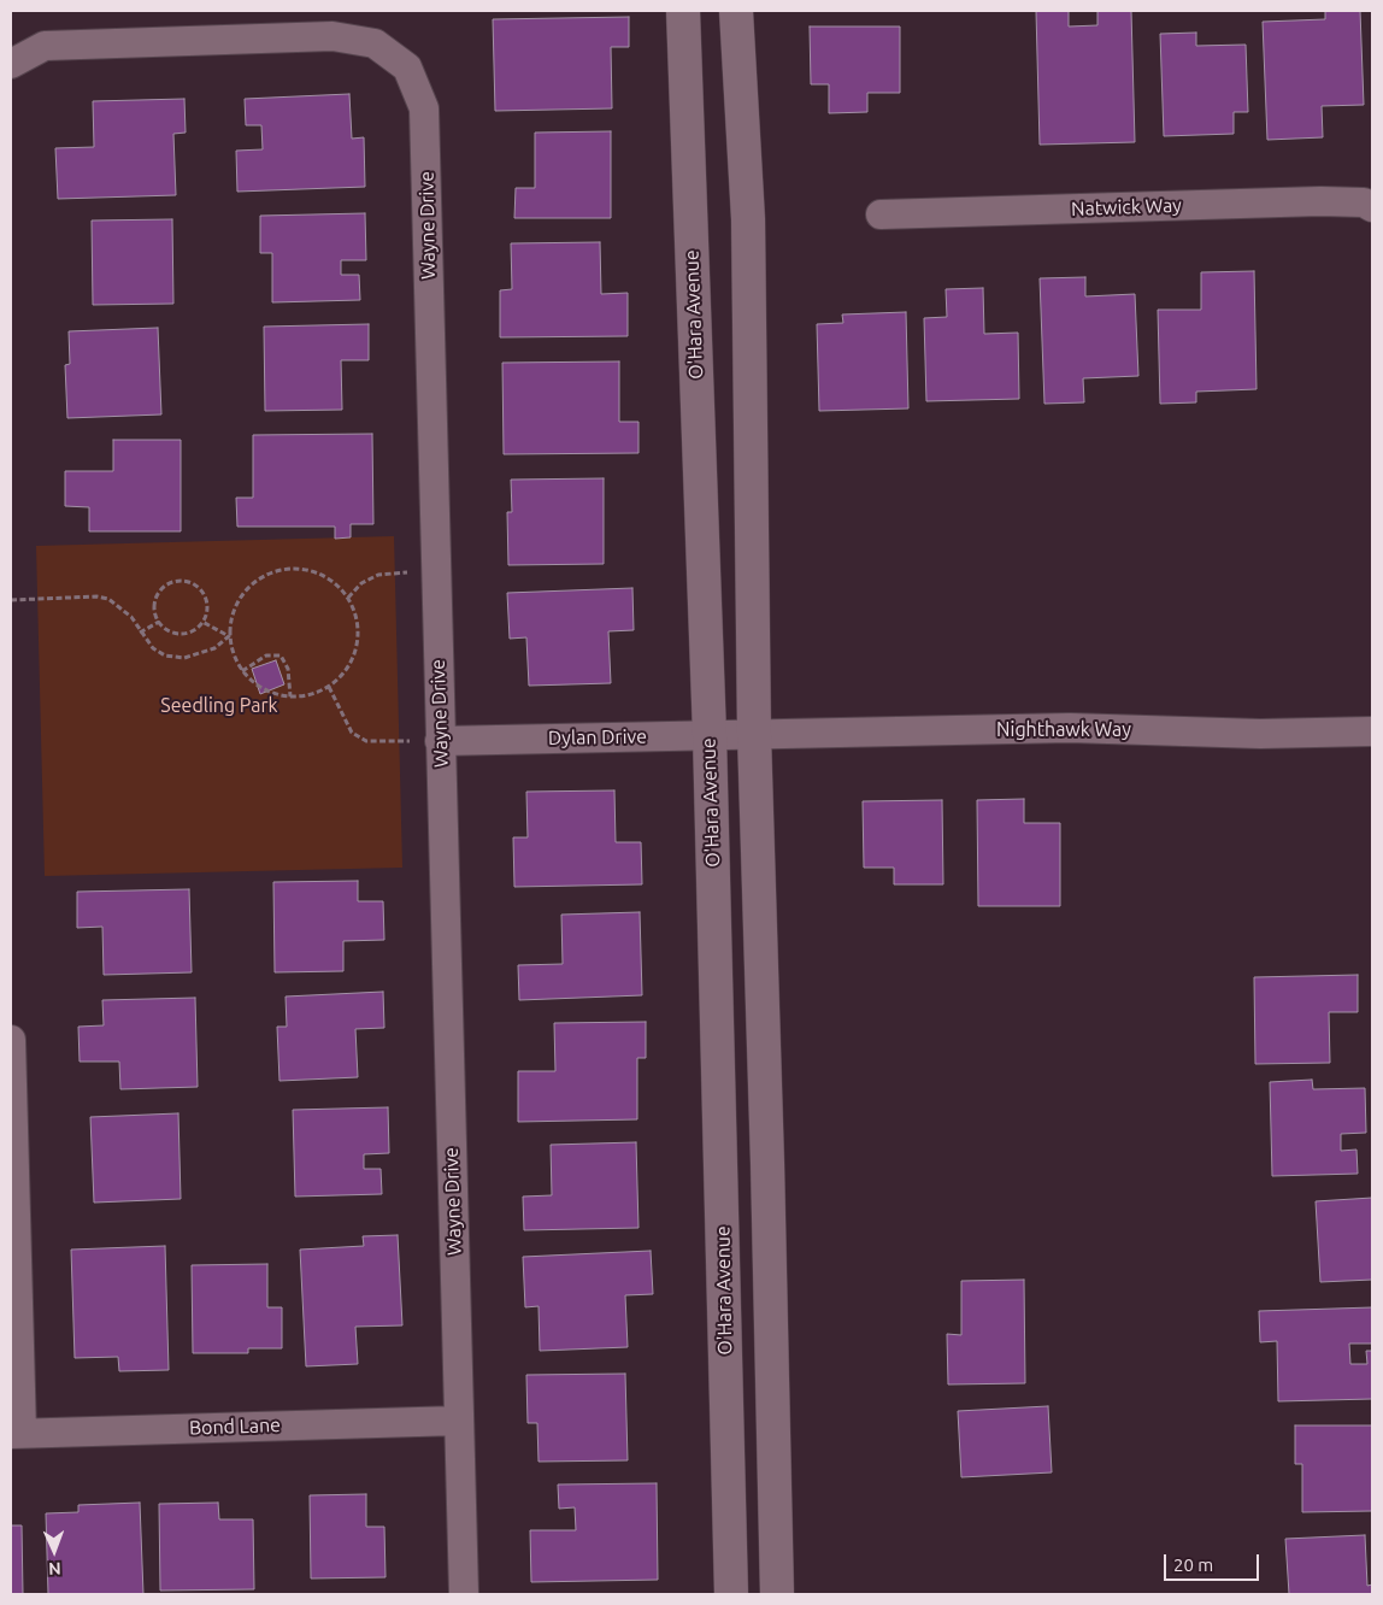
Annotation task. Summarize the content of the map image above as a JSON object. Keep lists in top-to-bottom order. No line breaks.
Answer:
{"streets":{"street":["Natwick Way","Wayne Drive","O'Hara Avenue","Nighthawk Way","Dylan Drive","Bond Lane"]},"crossings":[["Wayne Drive","Dylan Drive"],["Wayne Drive","Bond Lane"],["O'Hara Avenue","Dylan Drive"],["Nighthawk Way","Dylan Drive"]],"parks":["Seedling Park"],"scale_bar":"20 m","north":"bottom"}
